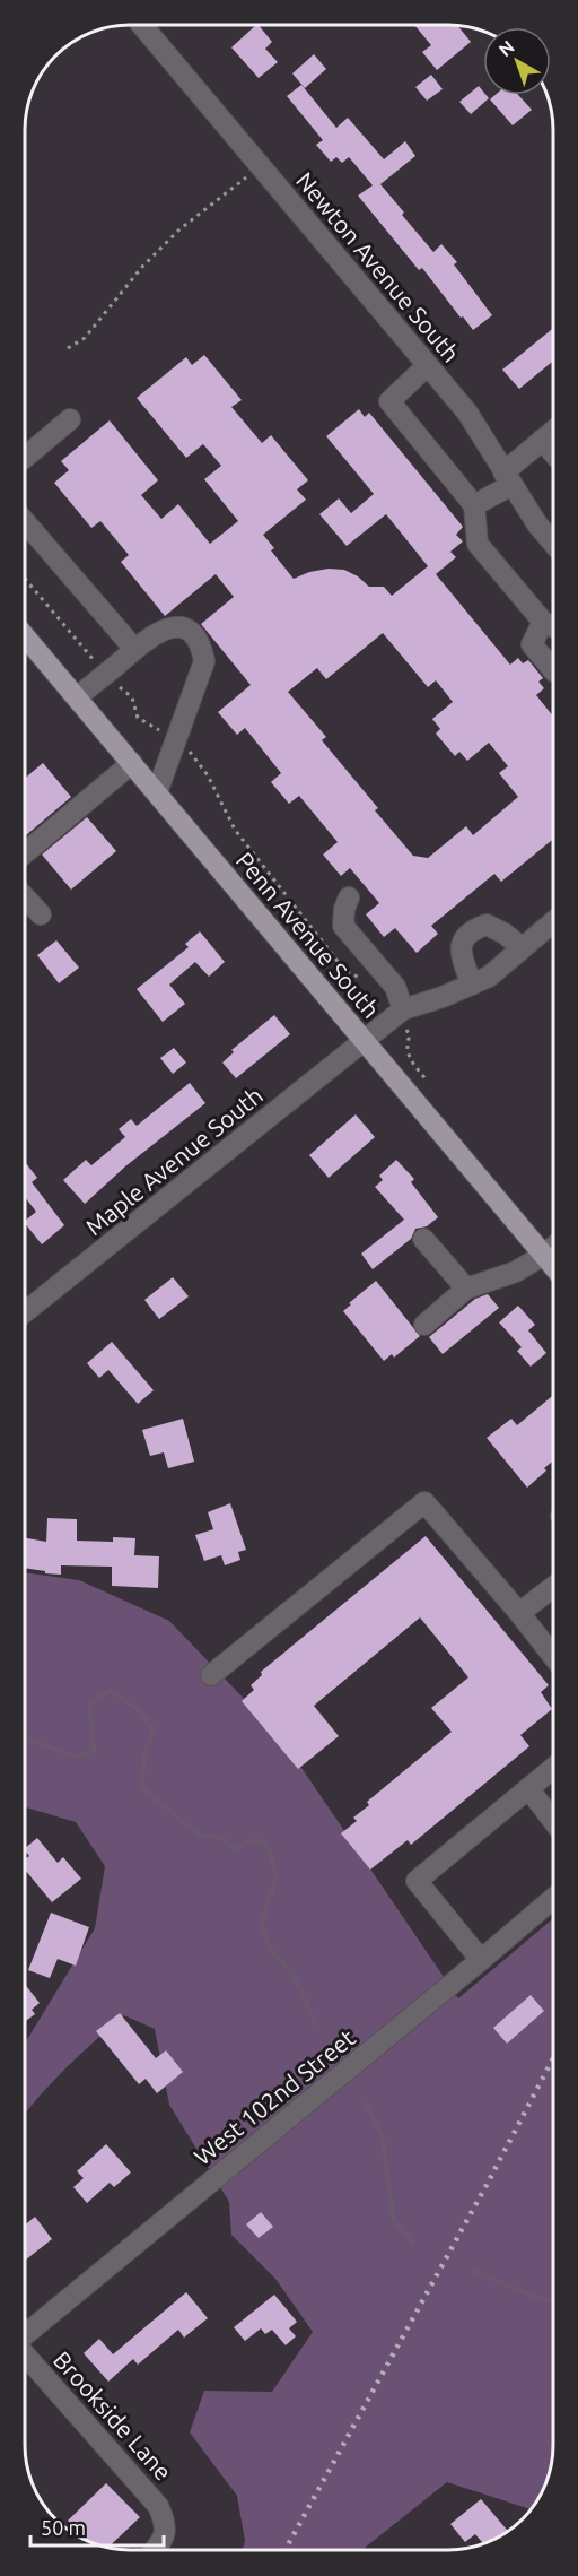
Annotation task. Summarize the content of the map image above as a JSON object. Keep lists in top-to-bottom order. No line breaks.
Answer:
{"streets":{"main road":["Penn Avenue South"],"street":["Newton Avenue South","Maple Avenue South","West 102nd Street","Brookside Lane"]},"crossings":[["Penn Avenue South","Maple Avenue South"]],"scale_bar":"50 m","north":"top left"}
